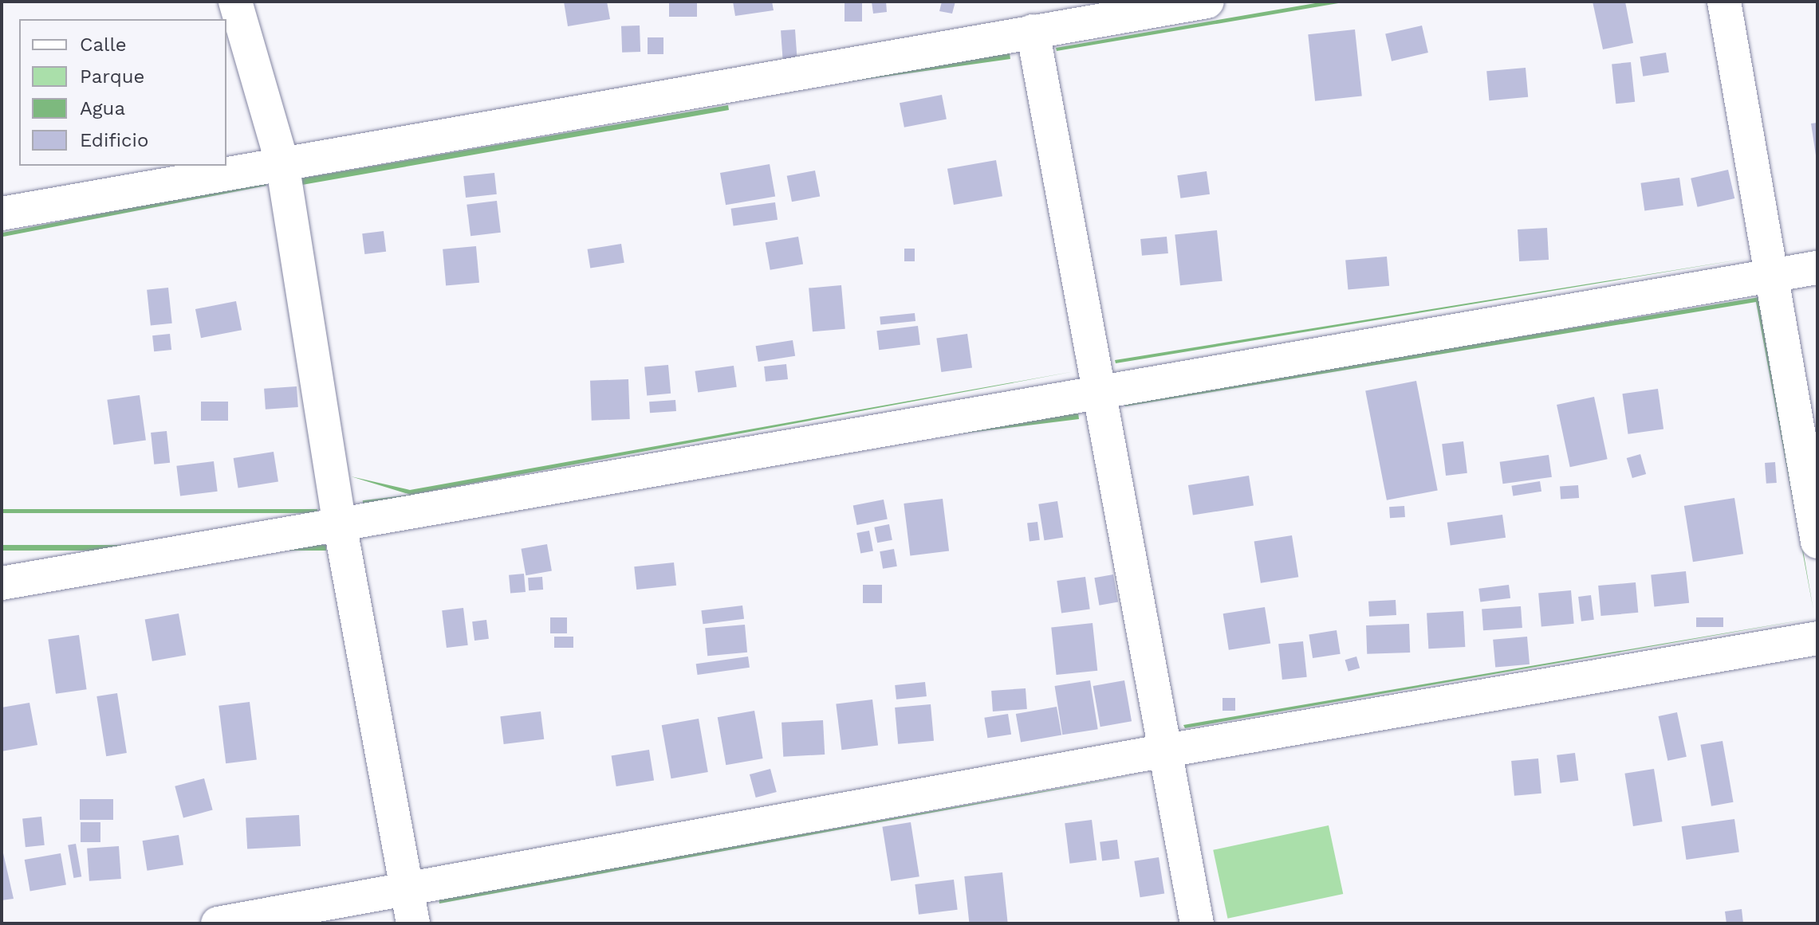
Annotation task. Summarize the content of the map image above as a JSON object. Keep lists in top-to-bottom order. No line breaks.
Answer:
{"legend":["Calle","Parque","Agua","Edificio"]}
